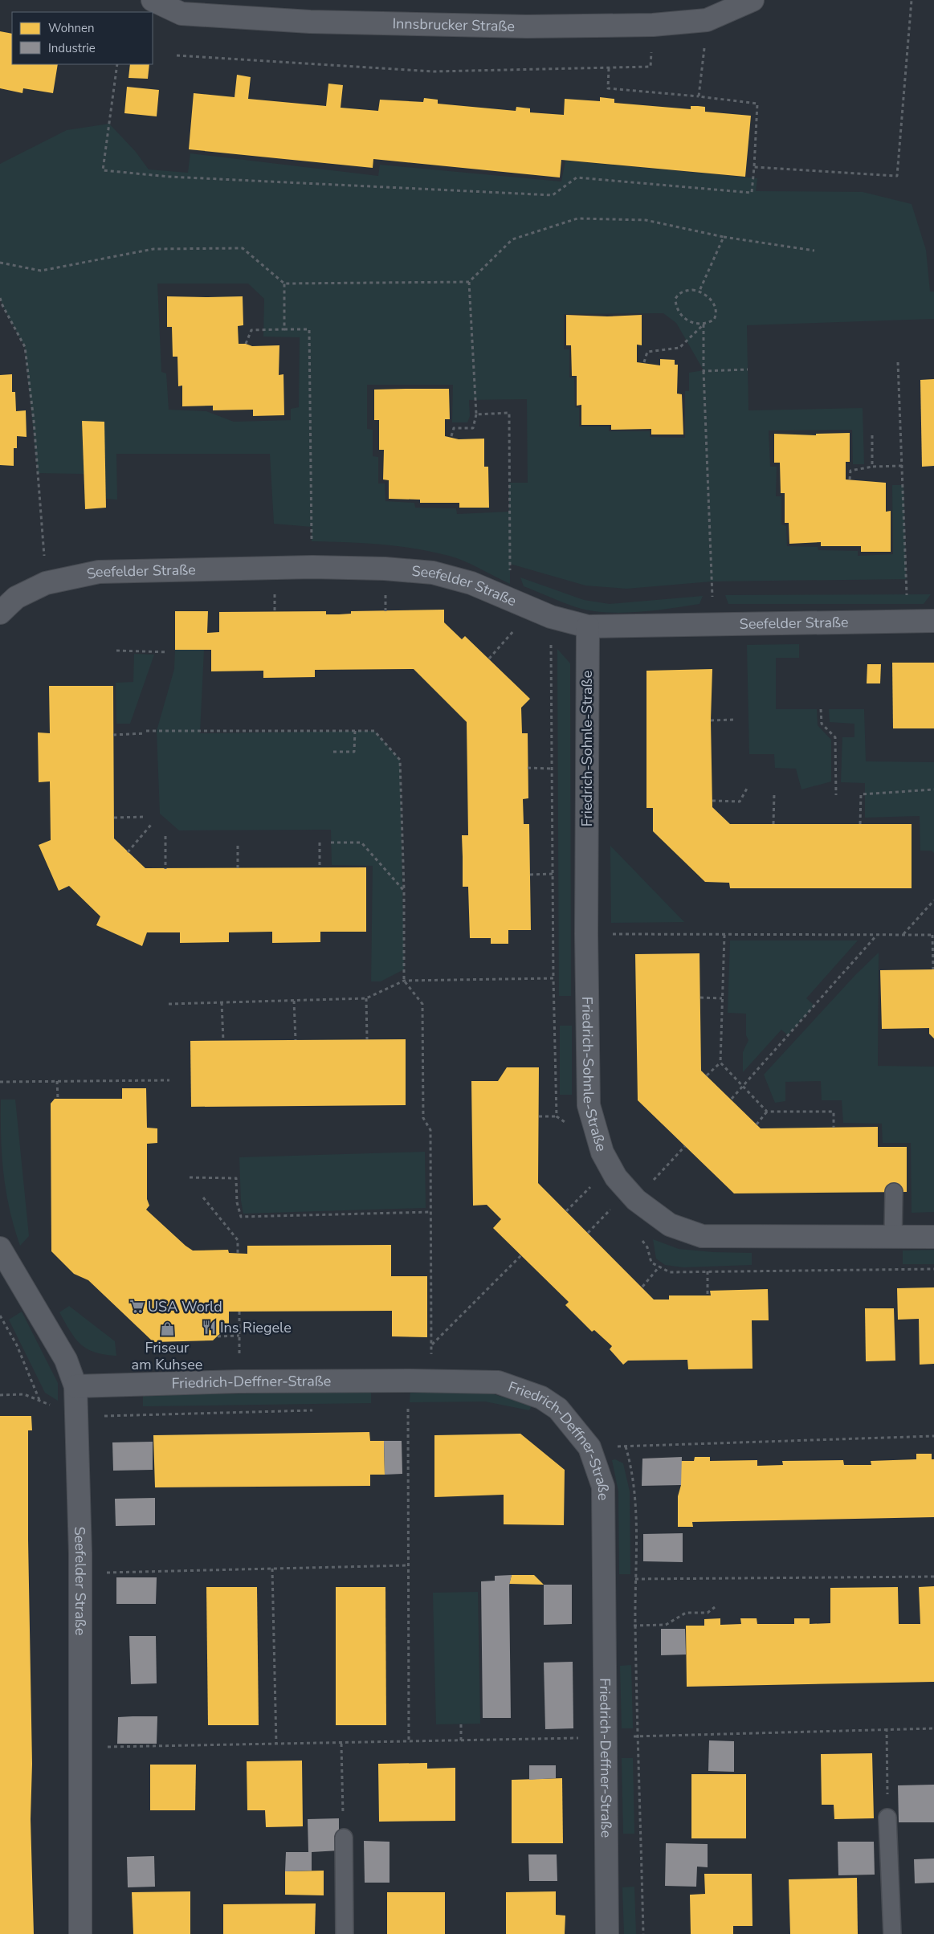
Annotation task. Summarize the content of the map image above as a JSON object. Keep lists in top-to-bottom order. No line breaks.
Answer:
{"streets":{"street":["Innsbrucker Straße","Seefelder Straße","Friedrich-Sohnle-Straße","Friedrich-Deffner-Straße"]},"crossings":[["Seefelder Straße","Friedrich-Sohnle-Straße"],["Seefelder Straße","Friedrich-Deffner-Straße"]],"places":{"supermarket":["USA World"],"restaurant":["Ins Riegele"],"shop":["Friseur am Kuhsee"]},"legend":["Wohnen","Industrie"]}
